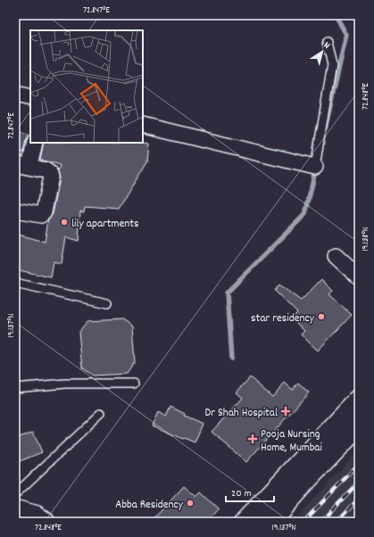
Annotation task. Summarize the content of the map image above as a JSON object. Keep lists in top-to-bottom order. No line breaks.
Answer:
{"places":{"other":["lily apartments","star residency","Abba Residency"],"health":["Dr Shah Hospital","Pooja Nursing Home, Mumbai"]},"scale_bar":"20 m","north":"top right","coordinates":["72.847°E","72.848°E","19.138°N","19.137°N"]}
